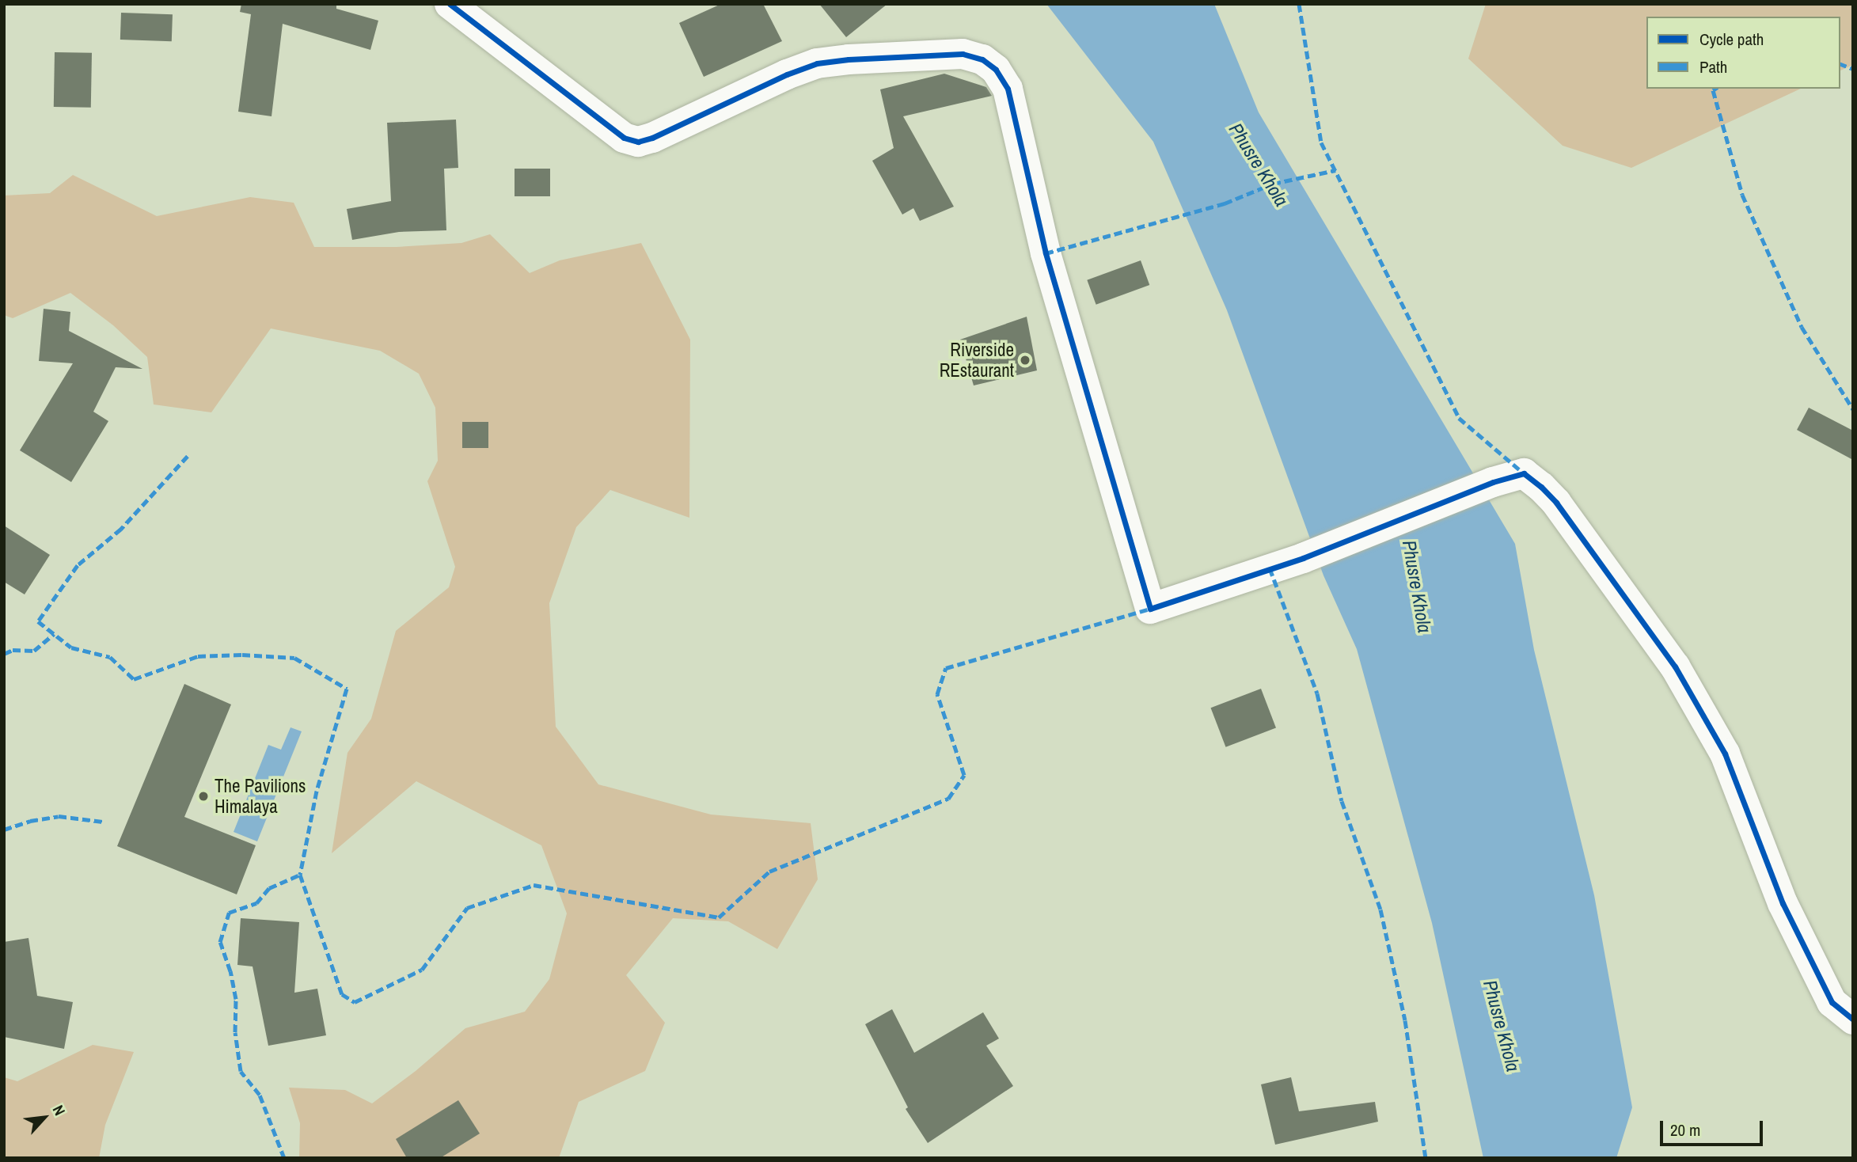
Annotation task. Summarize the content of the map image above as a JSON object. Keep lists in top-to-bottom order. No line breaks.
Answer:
{"water":["Phusre Khola"],"places":["Riverside REstaurant","The Pavilions Himalaya"],"legend":["Cycle path","Path"],"scale_bar":"20 m","north":"top right"}
